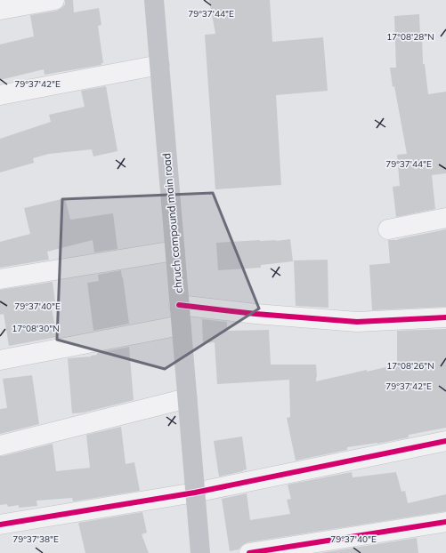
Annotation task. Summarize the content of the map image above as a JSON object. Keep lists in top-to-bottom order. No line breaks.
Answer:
{"streets":{"main road":["chruch compound main road"]},"coordinates":["79°37'44\"E","17°08'28\"N","79°37'42\"E","79°37'40\"E","17°08'30\"N","17°08'26\"N","79°37'38\"E"]}
